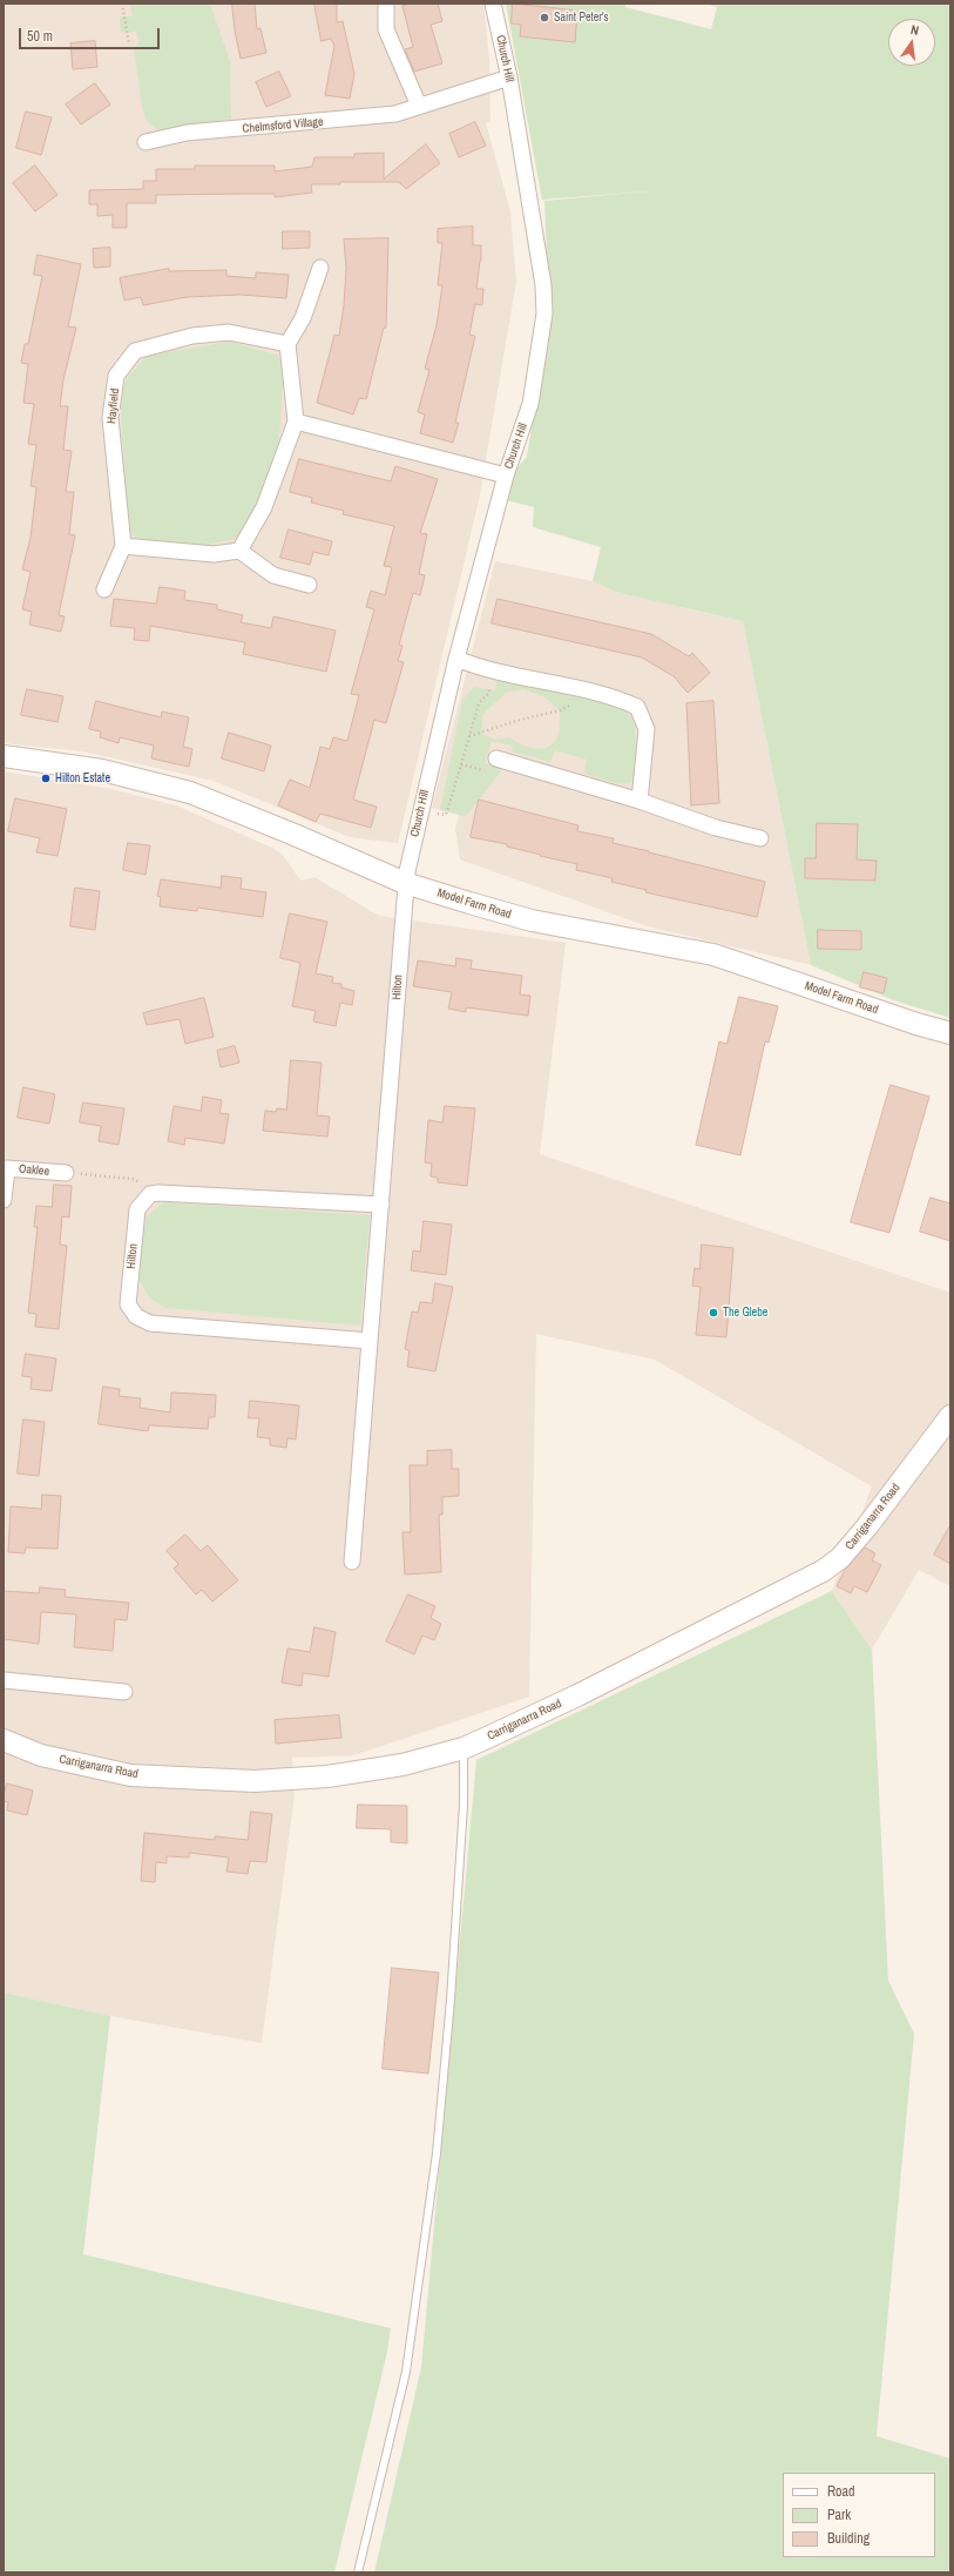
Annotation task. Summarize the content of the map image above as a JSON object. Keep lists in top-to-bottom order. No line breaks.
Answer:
{"streets":{"street":["Church Hill","Chelmsford Village","Hayfield","Model Farm Road","Hilton","Oaklee","Carriganarra Road"]},"crossings":[["Church Hill","Chelmsford Village"],["Church Hill","Model Farm Road"],["Church Hill","Hilton"],["Model Farm Road","Hilton"]],"places":["Saint Peter's","Hilton Estate","The Glebe"],"legend":["Road","Park","Building"],"scale_bar":"50 m","north":"top"}
